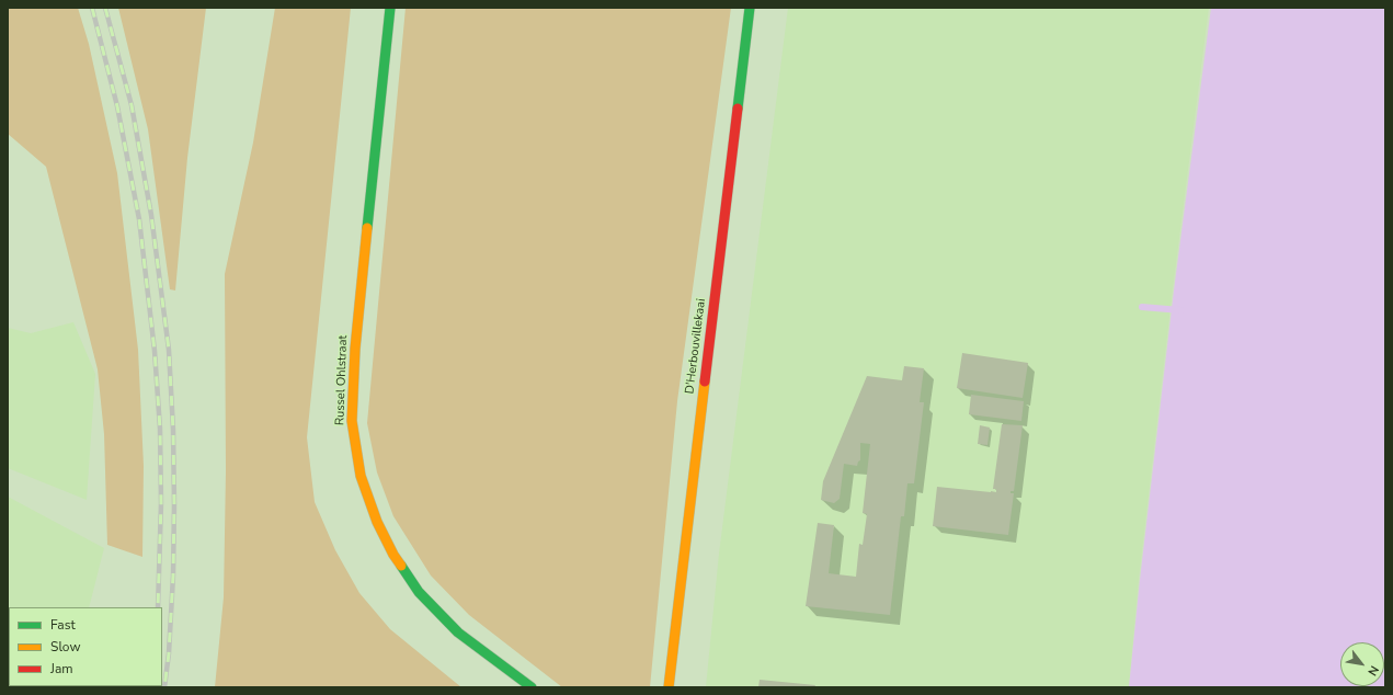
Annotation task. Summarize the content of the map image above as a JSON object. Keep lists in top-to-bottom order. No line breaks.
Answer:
{"streets":{"street":["D'Herbouvillekaai","Russel Ohlstraat"]},"legend":["Fast","Slow","Jam"],"north":"bottom right"}
